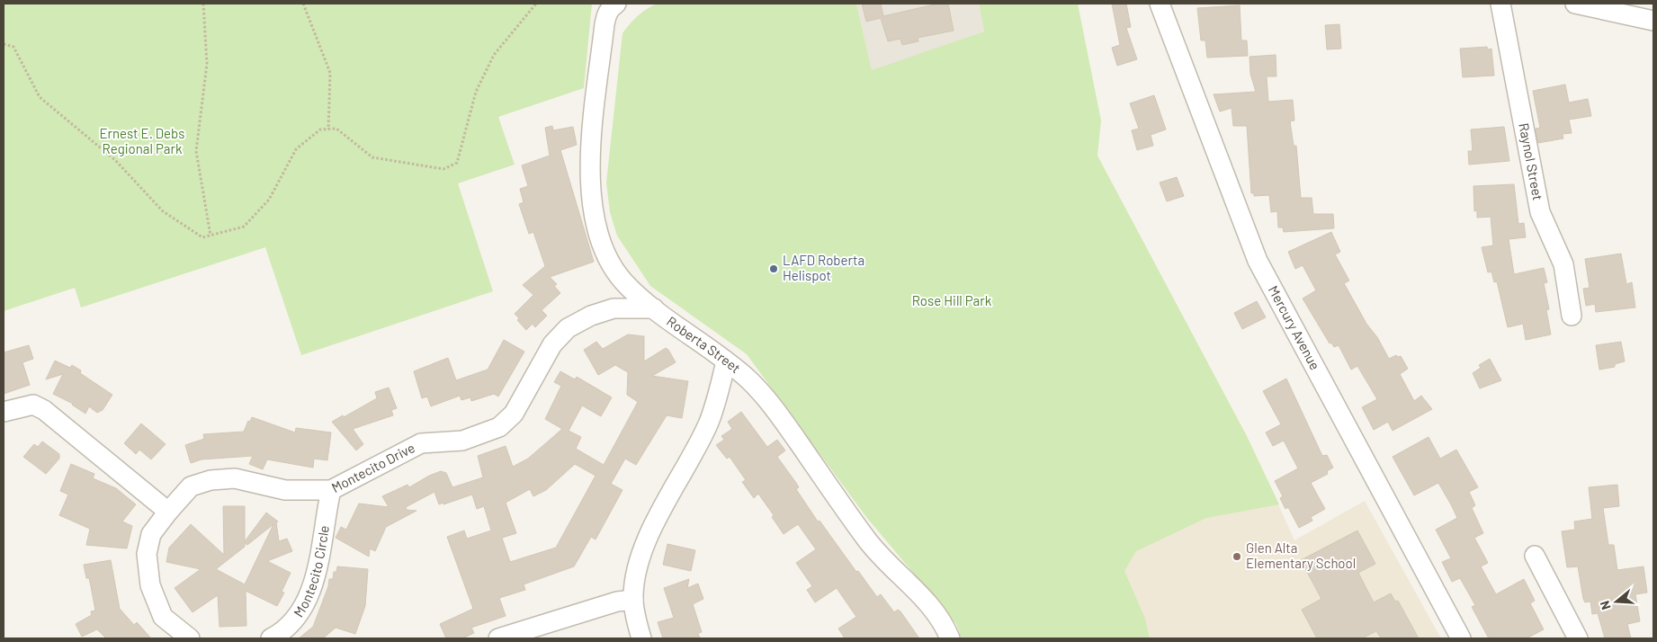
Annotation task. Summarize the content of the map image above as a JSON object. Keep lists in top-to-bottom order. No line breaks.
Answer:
{"streets":{"street":["Raynol Street","Mercury Avenue","Roberta Street","Montecito Drive","Montecito Circle"]},"crossings":[["Roberta Street","Montecito Drive"],["Montecito Drive","Montecito Circle"]],"parks":["Ernest E. Debs Regional Park","Rose Hill Park"],"places":["LAFD Roberta Helispot","Glen Alta Elementary School"],"north":"left"}
